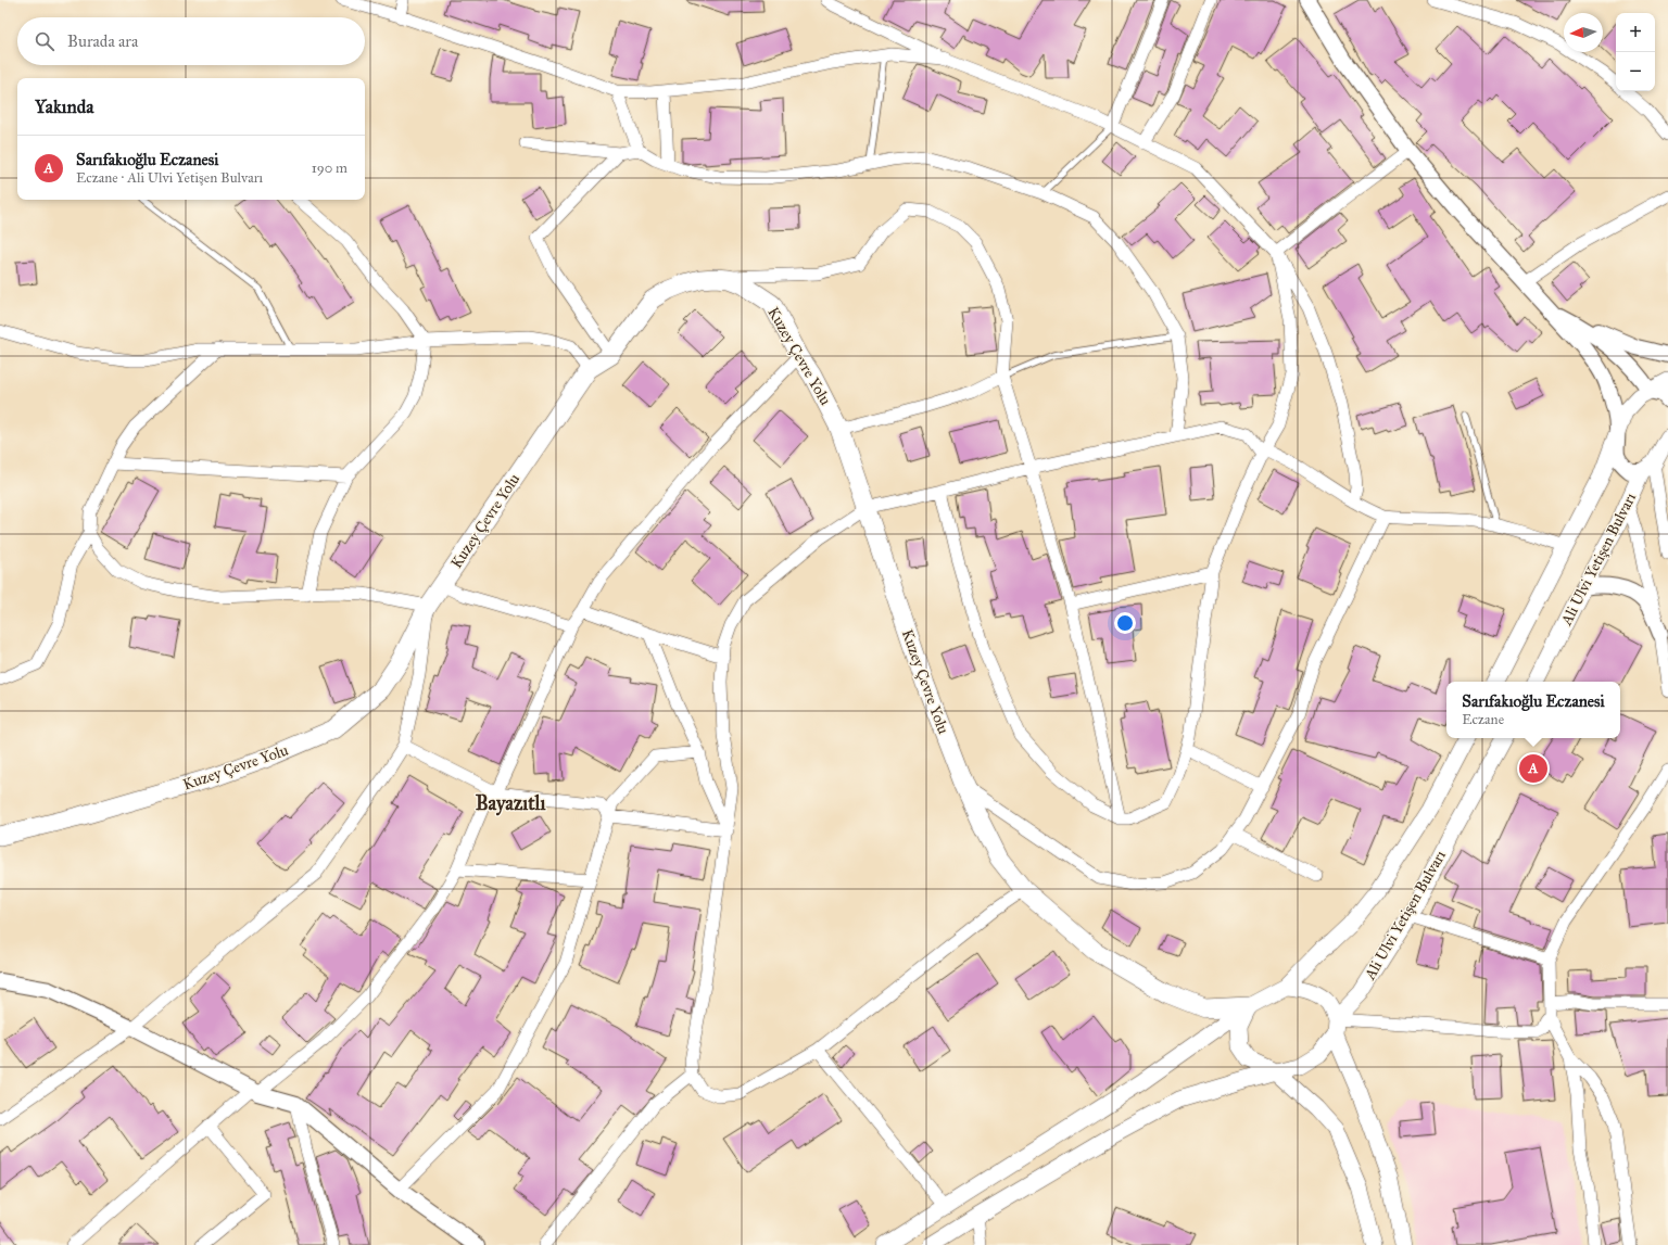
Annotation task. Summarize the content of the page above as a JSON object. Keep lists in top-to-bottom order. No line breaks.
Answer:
{"streets":{"main road":["Kuzey Çevre Yolu","Ali Ulvi Yetişen Bulvarı"]},"crossings":[["Kuzey Çevre Yolu","Ali Ulvi Yetişen Bulvarı"]],"districts":["Bayazıtlı"],"north":"left","page":{"map_buttons":["+","−"],"search":"Burada ara","heading":"Yakında","list":[{"mark":"A","name":"Sarıfakıoğlu Eczanesi","note":"Eczane · Ali Ulvi Yetişen Bulvarı","value":"190 m"}],"popup":["Sarıfakıoğlu Eczanesi","Eczane"],"pins":"A"}}
